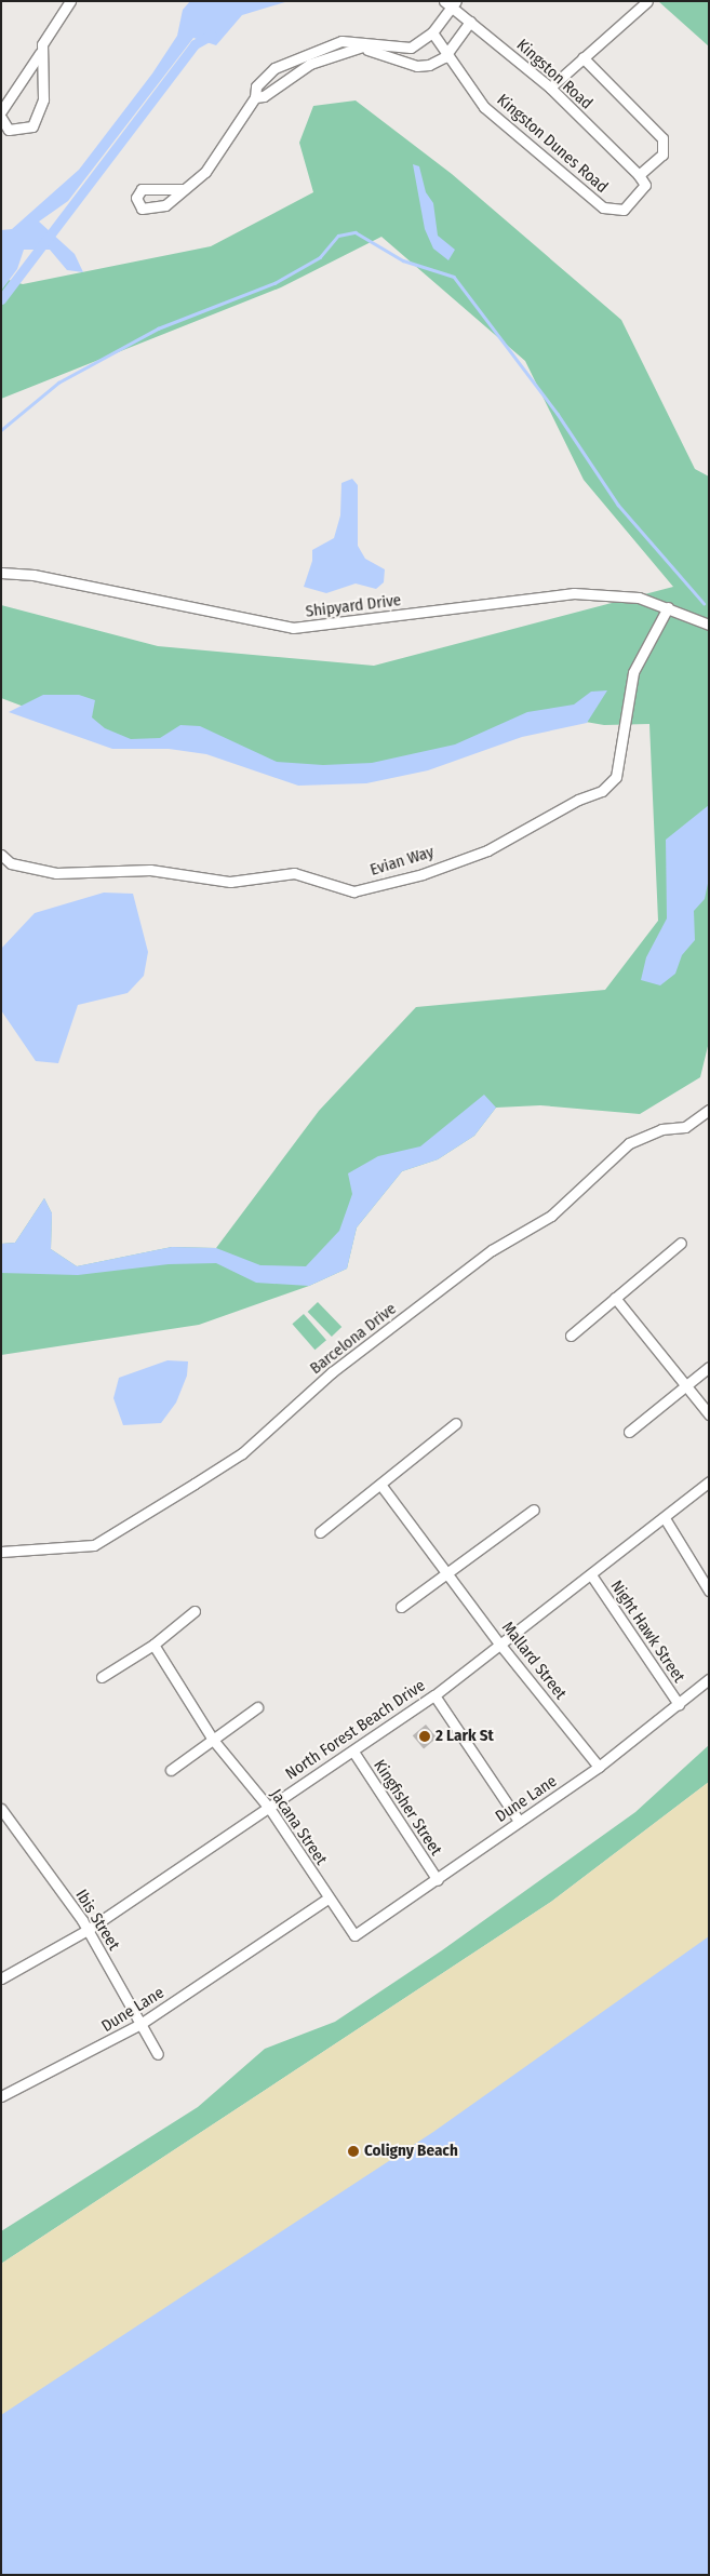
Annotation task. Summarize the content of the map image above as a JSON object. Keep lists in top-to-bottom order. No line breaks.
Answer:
{"streets":{"street":["Kingston Road","Kingston Dunes Road","Shipyard Drive","Evian Way","Barcelona Drive","Night Hawk Street","Mallard Street","North Forest Beach Drive","Dune Lane","Kingfisher Street","Jacana Street","Ibis Street"]},"crossings":[["Kingston Road","Kingston Dunes Road"],["Shipyard Drive","Evian Way"],["Night Hawk Street","North Forest Beach Drive"],["Night Hawk Street","Dune Lane"],["Mallard Street","North Forest Beach Drive"],["Mallard Street","Dune Lane"],["North Forest Beach Drive","Kingfisher Street"],["North Forest Beach Drive","Jacana Street"],["North Forest Beach Drive","Ibis Street"],["Dune Lane","Kingfisher Street"],["Dune Lane","Jacana Street"],["Dune Lane","Ibis Street"]],"places":["2 Lark St","Coligny Beach"]}
